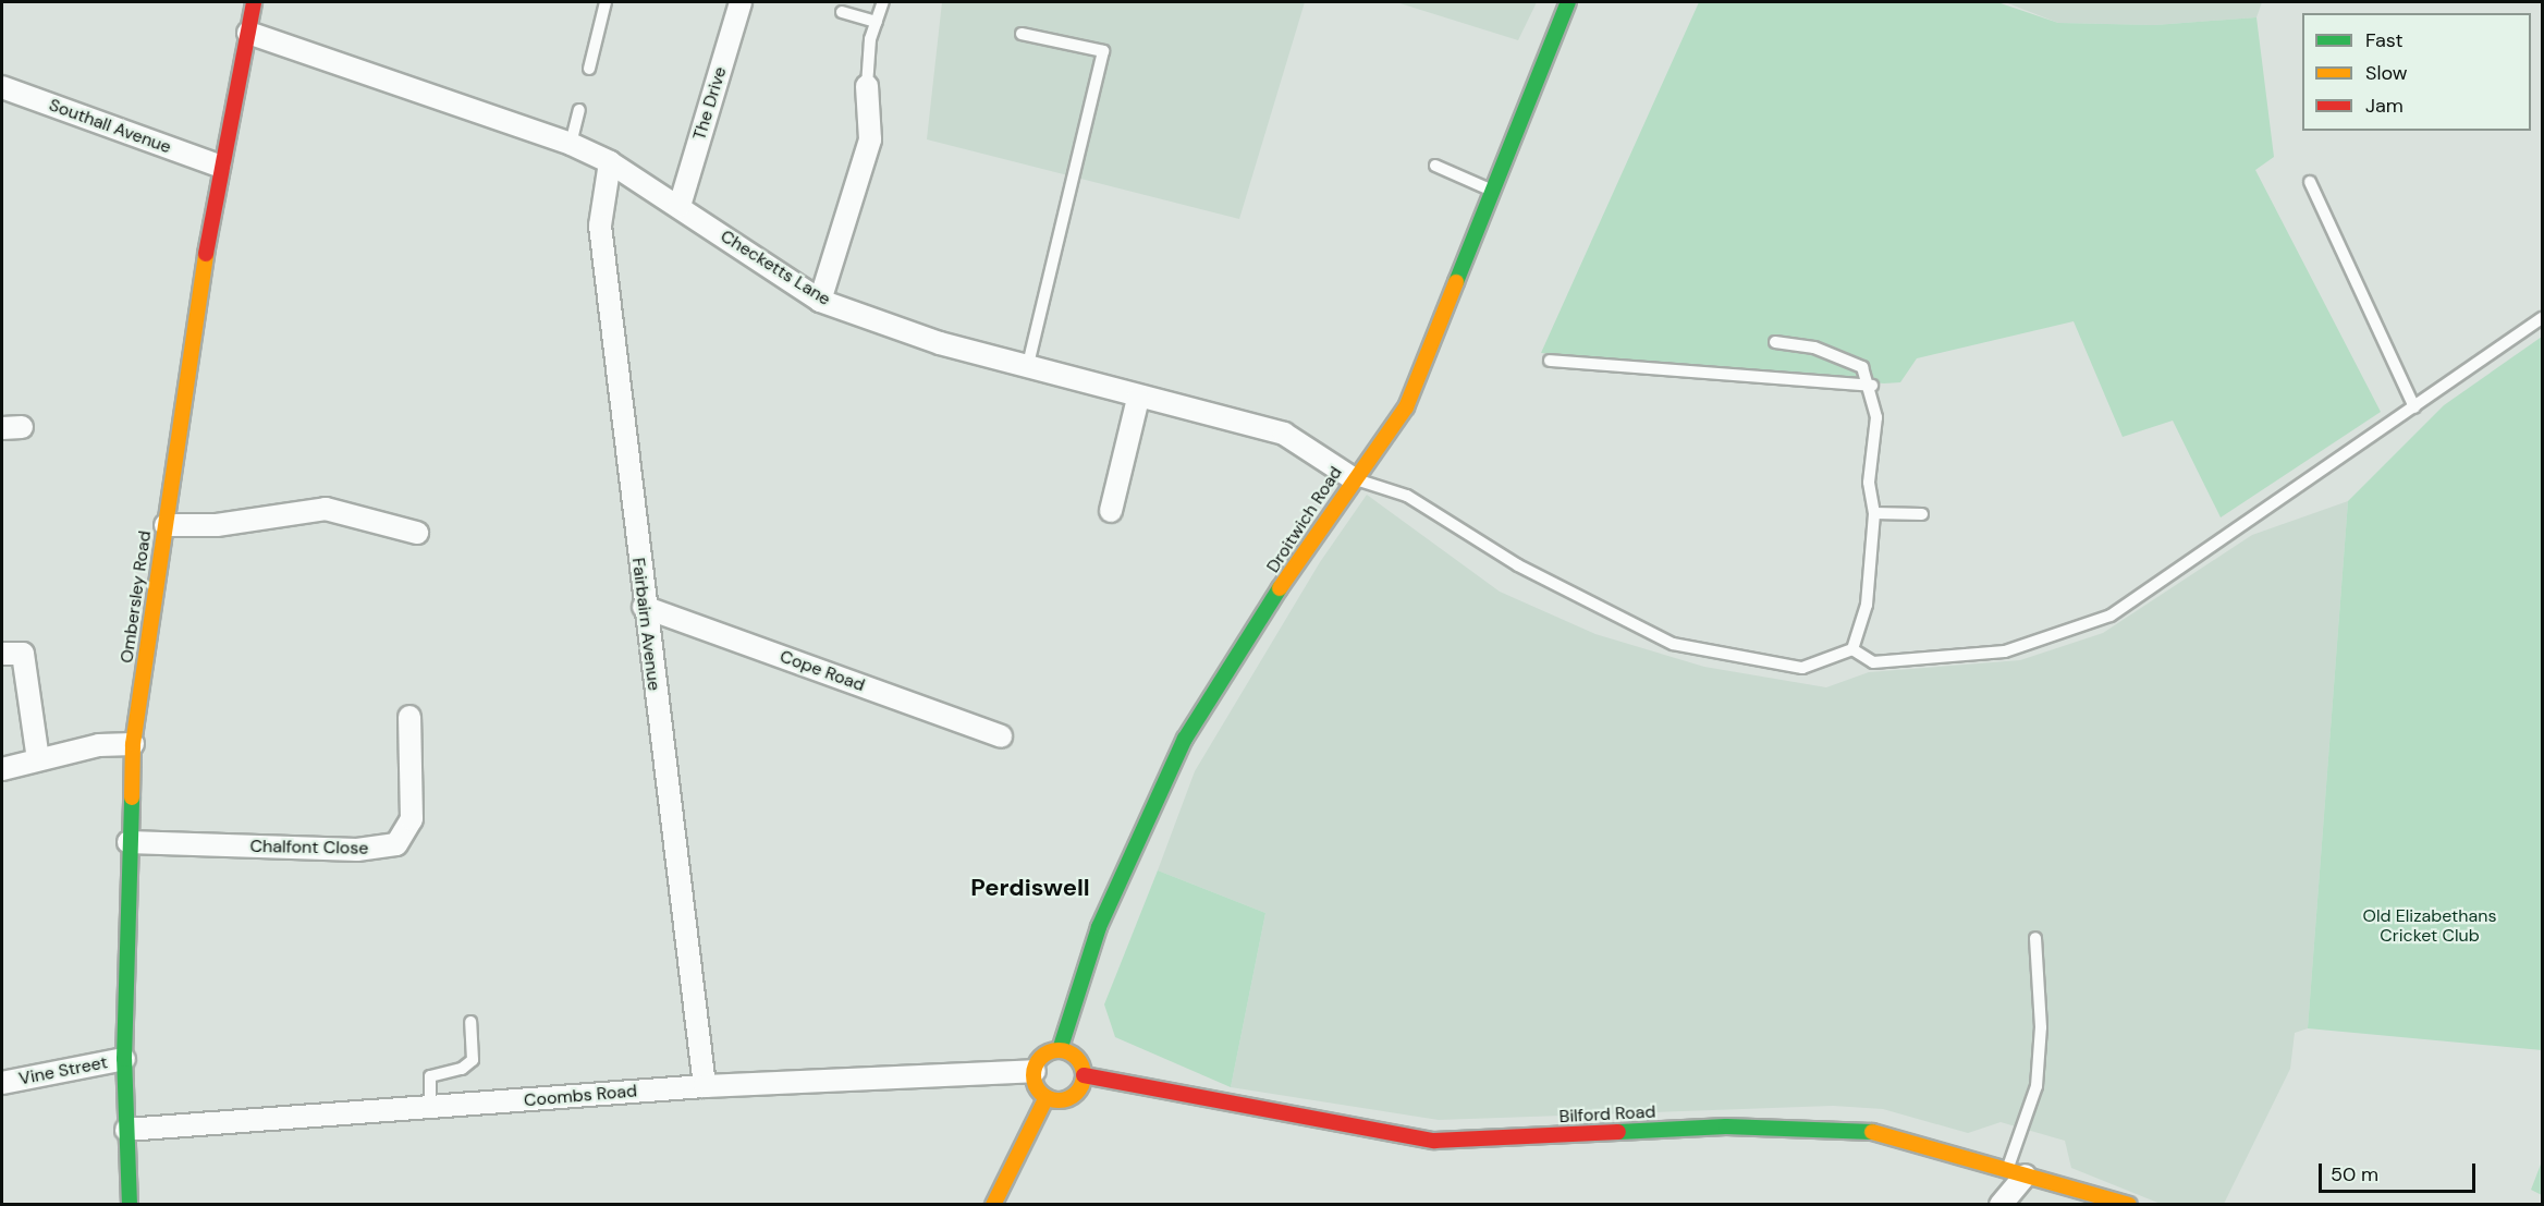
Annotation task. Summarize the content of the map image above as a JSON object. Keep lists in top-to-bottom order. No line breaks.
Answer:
{"streets":{"main road":["Droitwich Road","Ombersley Road","Bilford Road"],"street":["The Drive","Southall Avenue","Checketts Lane","Fairbairn Avenue","Cope Road","Chalfont Close","Vine Street","Coombs Road"]},"crossings":[["The Drive","Checketts Lane"],["Southall Avenue","Ombersley Road"],["Checketts Lane","Droitwich Road"],["Checketts Lane","Ombersley Road"],["Checketts Lane","Fairbairn Avenue"],["Droitwich Road","Coombs Road"],["Droitwich Road","Bilford Road"],["Ombersley Road","Chalfont Close"],["Ombersley Road","Vine Street"],["Ombersley Road","Coombs Road"],["Fairbairn Avenue","Cope Road"],["Fairbairn Avenue","Coombs Road"],["Coombs Road","Bilford Road"]],"districts":["Perdiswell"],"parks":["Old Elizabethans Cricket Club"],"legend":["Fast","Slow","Jam"],"scale_bar":"50 m"}
